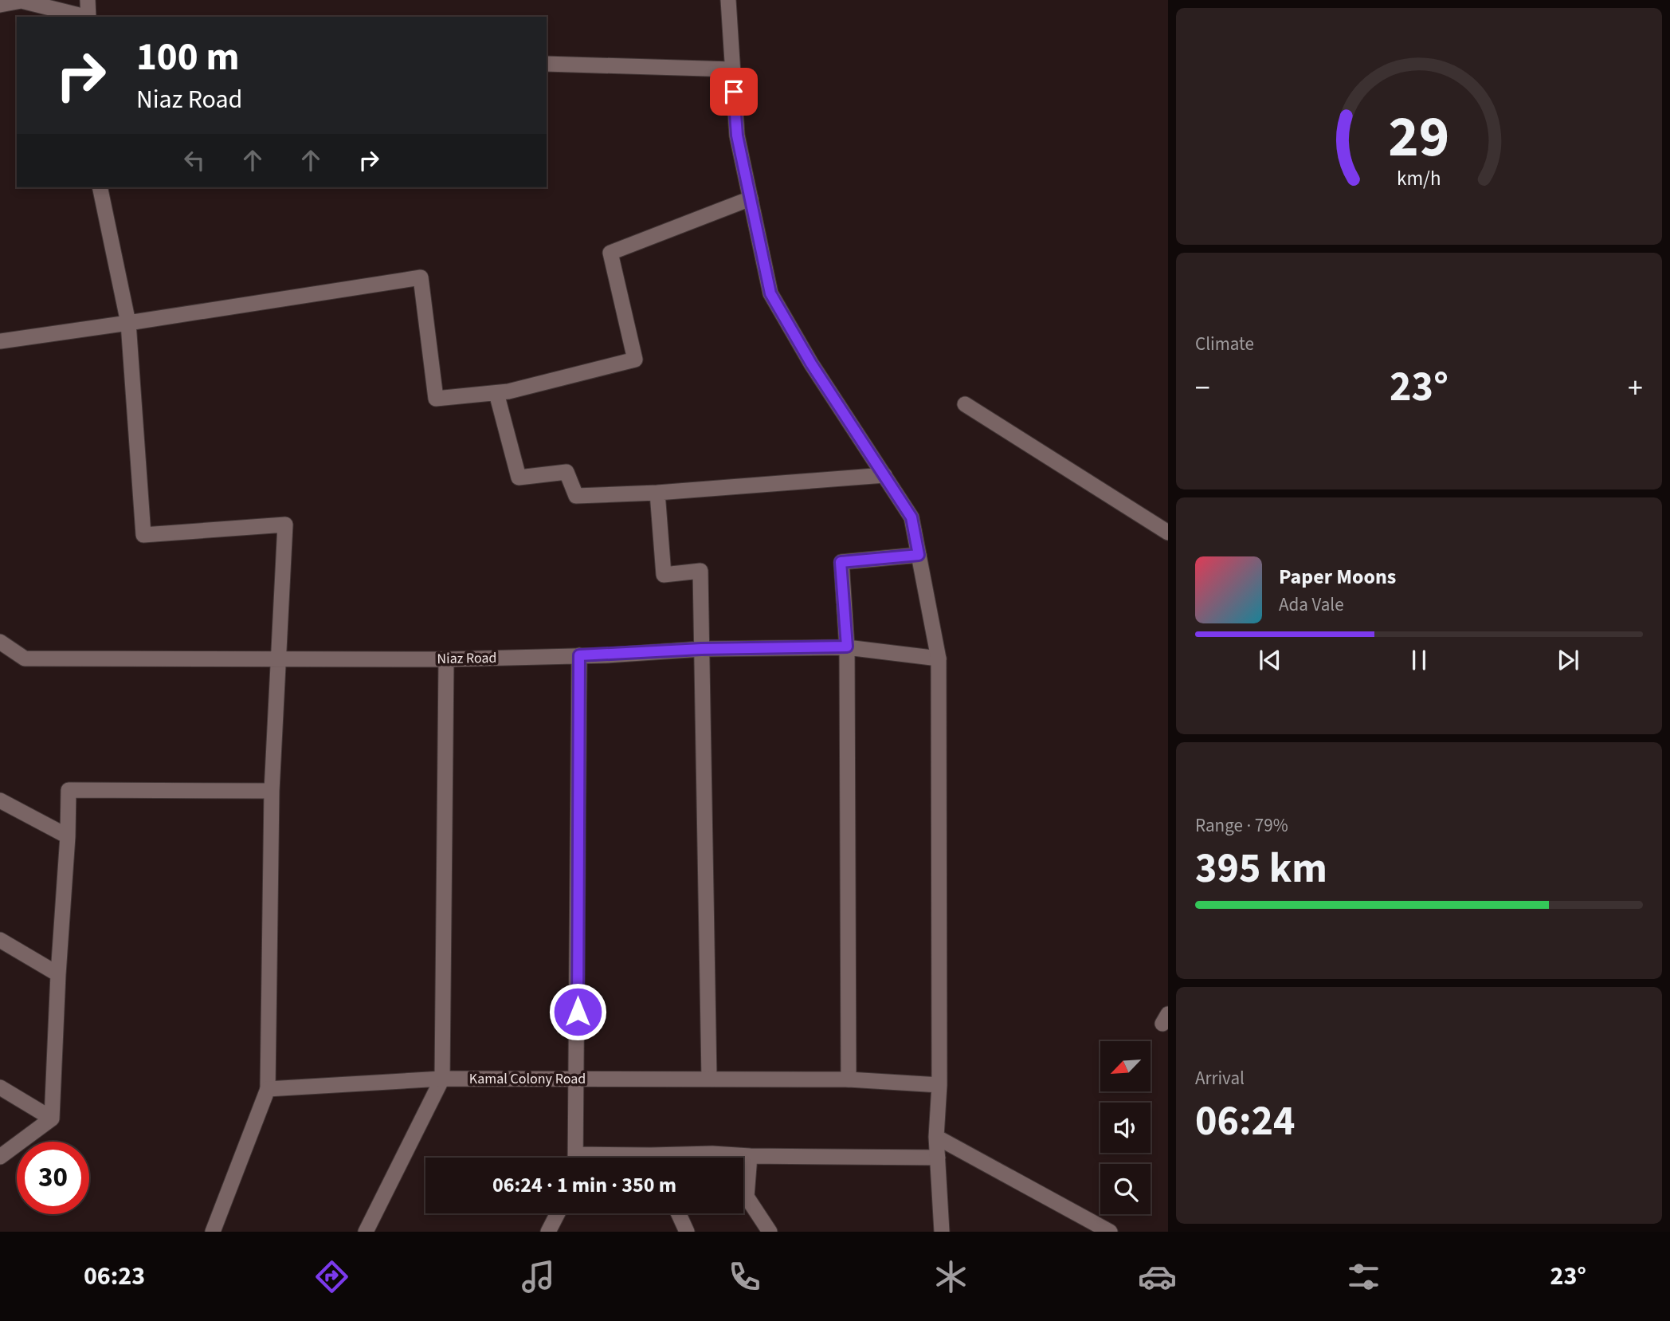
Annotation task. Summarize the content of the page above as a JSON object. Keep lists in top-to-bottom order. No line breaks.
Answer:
{"streets":{"street":["Niaz Road","Kamal Colony Road"]},"north":"bottom left","page":{"turn":["100 m","Niaz Road"],"tile":["Climate",["Range · 79%","395 km"],["Arrival","06:24"]],"heat":["−","23°","+"],"song":["Paper Moons","Ada Vale"],"limit":"30","trip":"06:24 · 1 min · 350 m","tabs":["06:23","23°"],"gauge":["29","km/h"]}}
